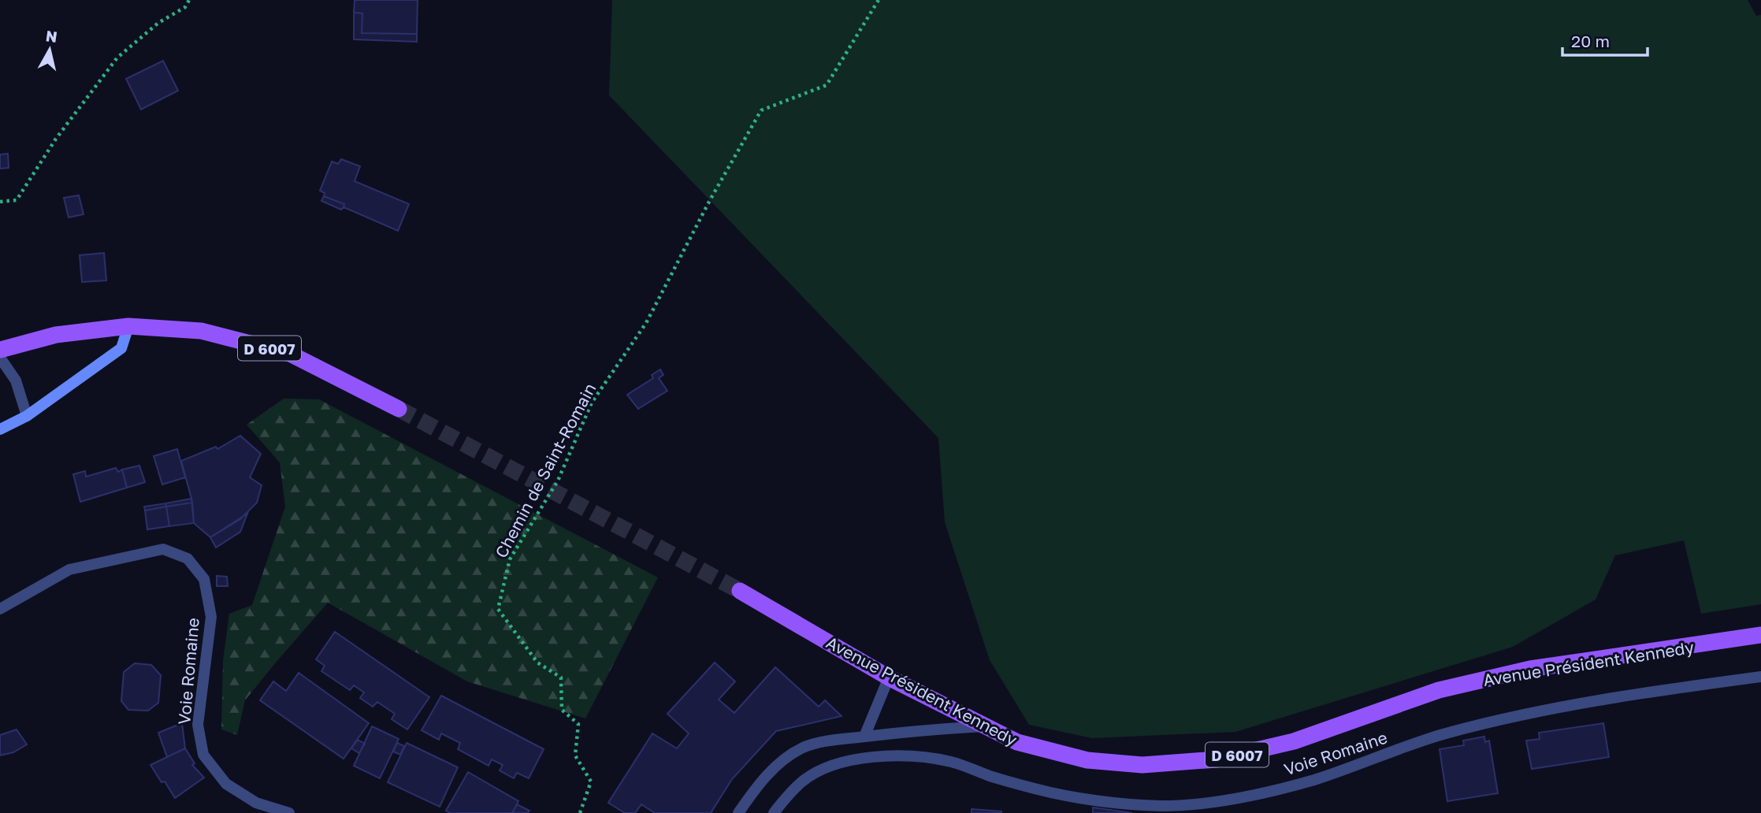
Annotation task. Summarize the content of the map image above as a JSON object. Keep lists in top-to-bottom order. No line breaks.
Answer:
{"streets":{"main road":["D 6007","Avenue Président Kennedy"],"street":["Voie Romaine"],"path":["Chemin de Saint-Romain"]},"scale_bar":"20 m","north":"top"}
